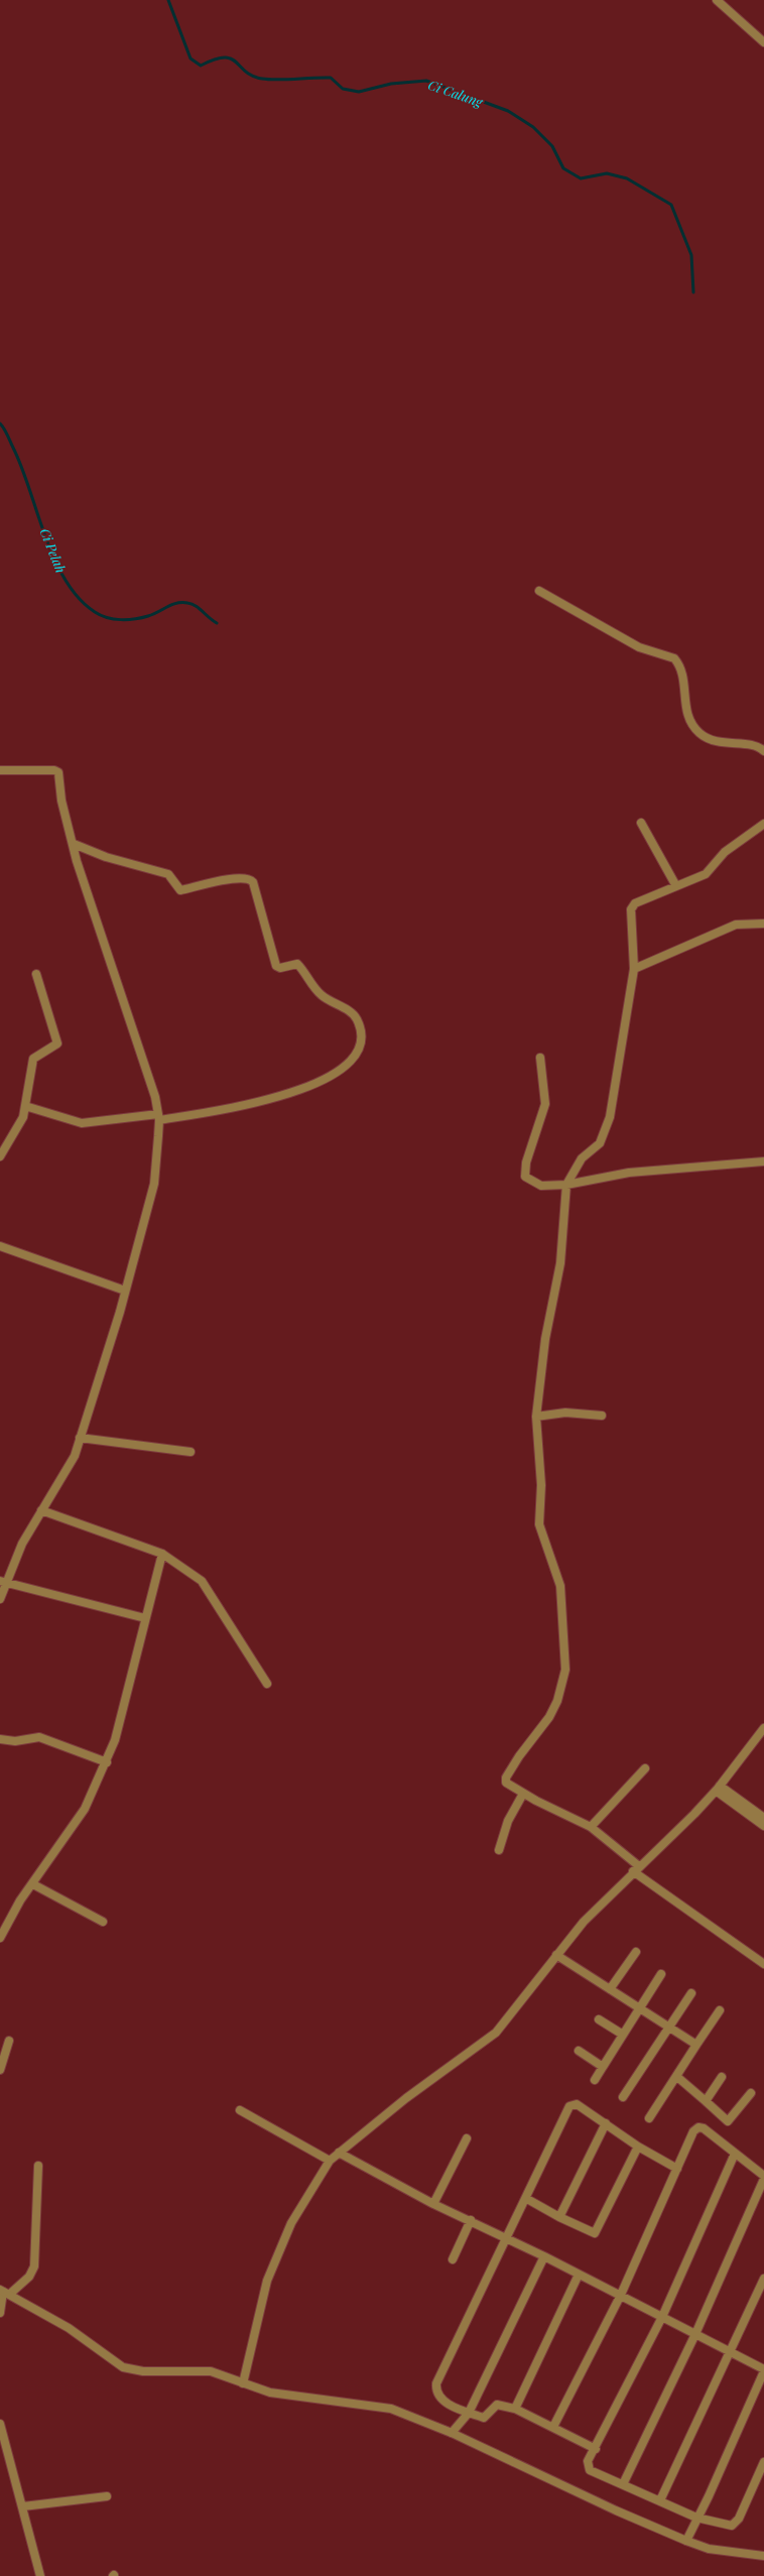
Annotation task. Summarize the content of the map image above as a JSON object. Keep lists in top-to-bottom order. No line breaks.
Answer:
{"water":["Ci Calung","Ci Pelah"]}
